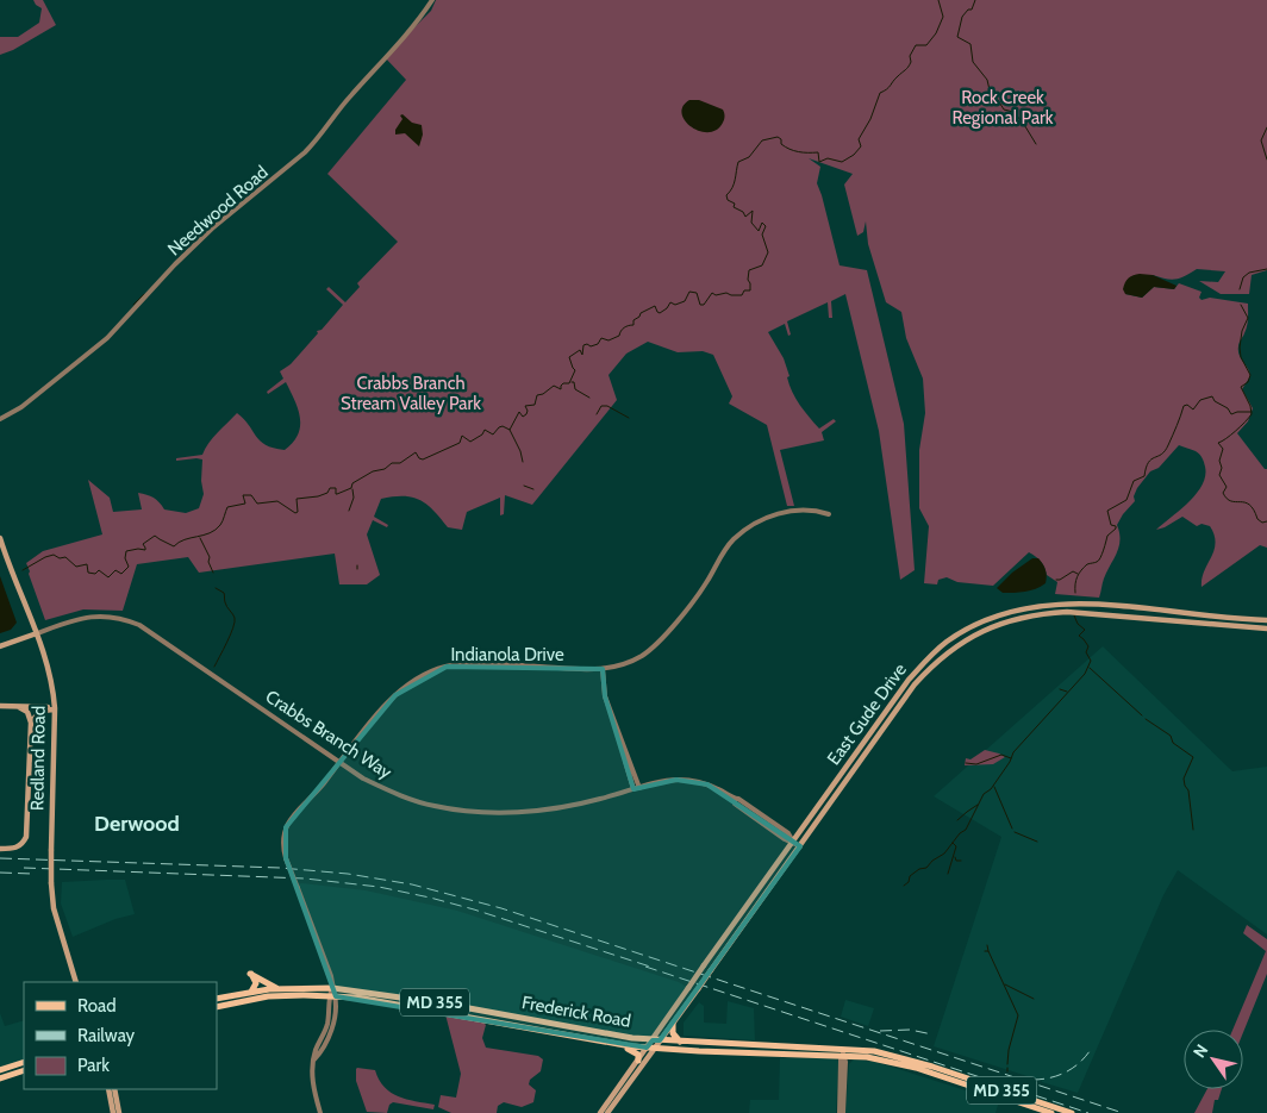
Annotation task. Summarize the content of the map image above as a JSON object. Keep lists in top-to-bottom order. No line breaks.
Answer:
{"streets":{"main road":["East Gude Drive","Crabbs Branch Way","Redland Road","MD 355","Frederick Road"],"street":["Needwood Road","Indianola Drive"]},"crossings":[["Indianola Drive","Crabbs Branch Way"],["Indianola Drive","Frederick Road"],["East Gude Drive","Crabbs Branch Way"],["East Gude Drive","Frederick Road"],["Crabbs Branch Way","Redland Road"],["MD 355","Frederick Road"]],"districts":["Derwood"],"parks":["Rock Creek Regional Park","Crabbs Branch Stream Valley Park"],"legend":["Road","Railway","Park"],"north":"top left"}
